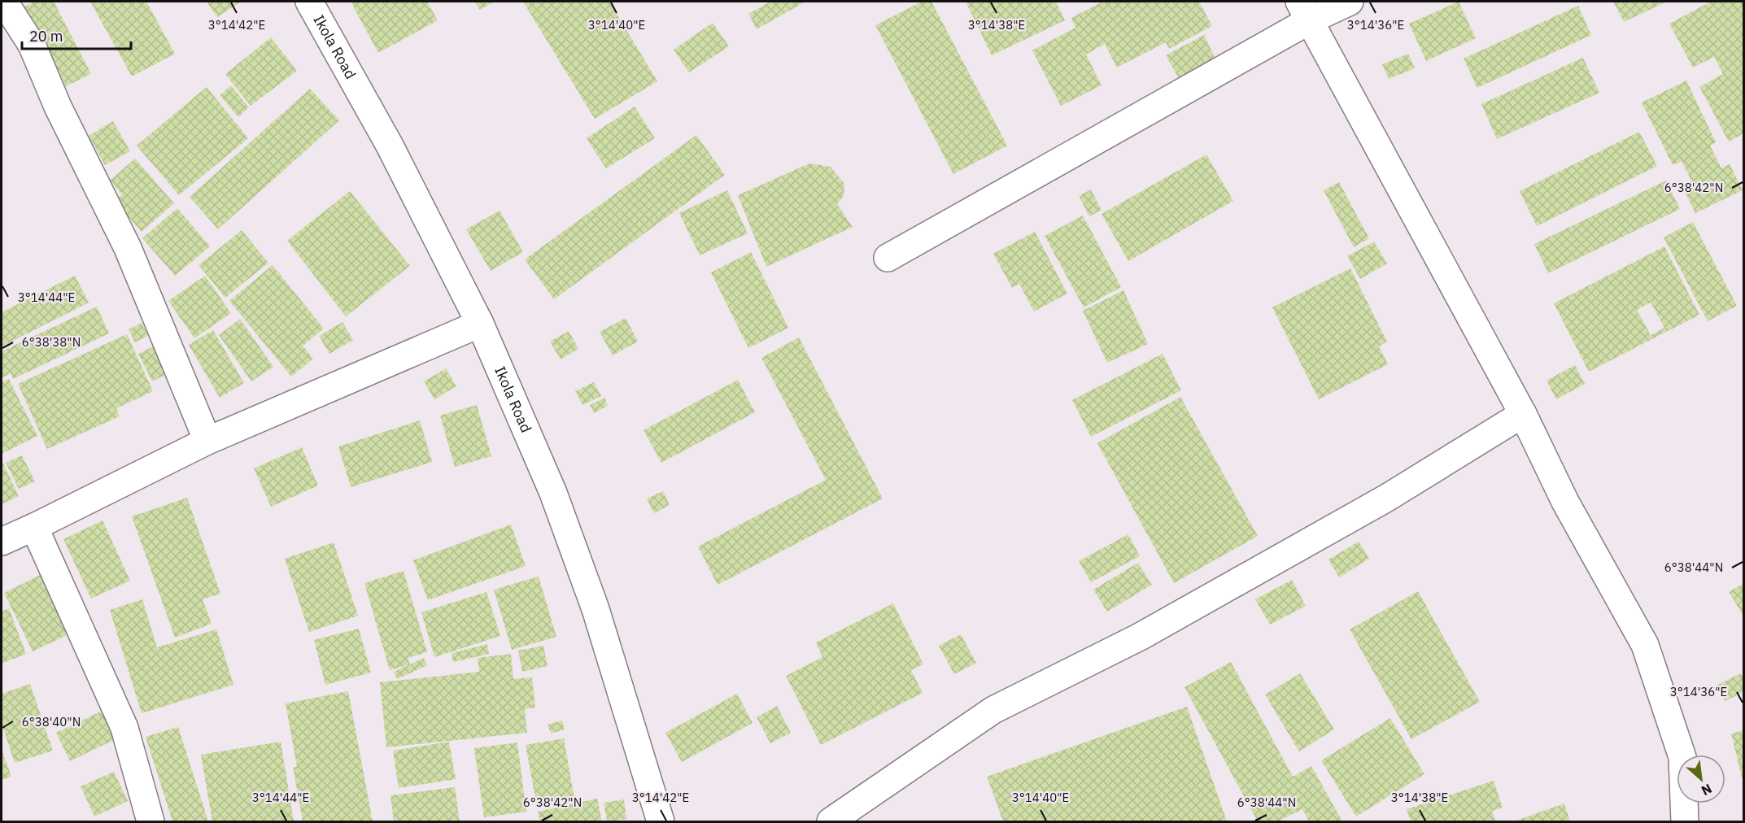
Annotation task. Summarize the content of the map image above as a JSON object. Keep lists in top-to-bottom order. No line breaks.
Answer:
{"streets":{"street":["Ikola Road"]},"scale_bar":"20 m","north":"bottom right","coordinates":["3°14'42\"E","3°14'40\"E","3°14'38\"E","3°14'36\"E","6°38'42\"N","3°14'44\"E","6°38'38\"N","6°38'44\"N","6°38'40\"N"]}
